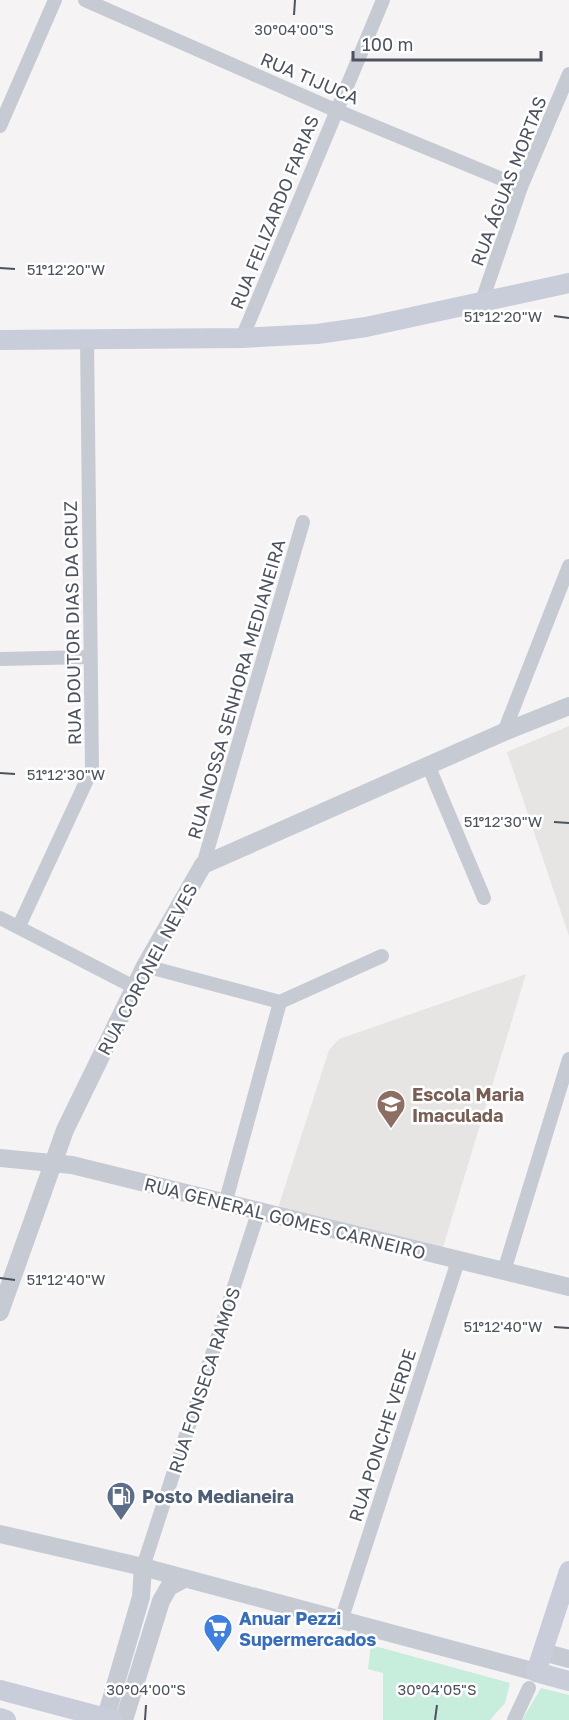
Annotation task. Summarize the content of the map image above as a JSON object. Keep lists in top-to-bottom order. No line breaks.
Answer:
{"streets":{"street":["RUA TIJUCA","RUA ÁGUAS MORTAS","RUA FELIZARDO FARIAS","RUA DOUTOR DIAS DA CRUZ","RUA NOSSA SENHORA MEDIANEIRA","RUA CORONEL NEVES","RUA GENERAL GOMES CARNEIRO","RUA FONSECA RAMOS","RUA PONCHE VERDE"]},"crossings":[["RUA TIJUCA","RUA ÁGUAS MORTAS"],["RUA TIJUCA","RUA FELIZARDO FARIAS"],["RUA NOSSA SENHORA MEDIANEIRA","RUA CORONEL NEVES"],["RUA CORONEL NEVES","RUA GENERAL GOMES CARNEIRO"],["RUA GENERAL GOMES CARNEIRO","RUA FONSECA RAMOS"],["RUA GENERAL GOMES CARNEIRO","RUA PONCHE VERDE"]],"places":{"school or university":["Escola Maria Imaculada"],"fuel station":["Posto Medianeira"],"supermarket":["Anuar Pezzi Supermercados"]},"scale_bar":"100 m","coordinates":["30°04'00\"S","51°12'20\"W","51°12'30\"W","51°12'40\"W","30°04'05\"S"]}
